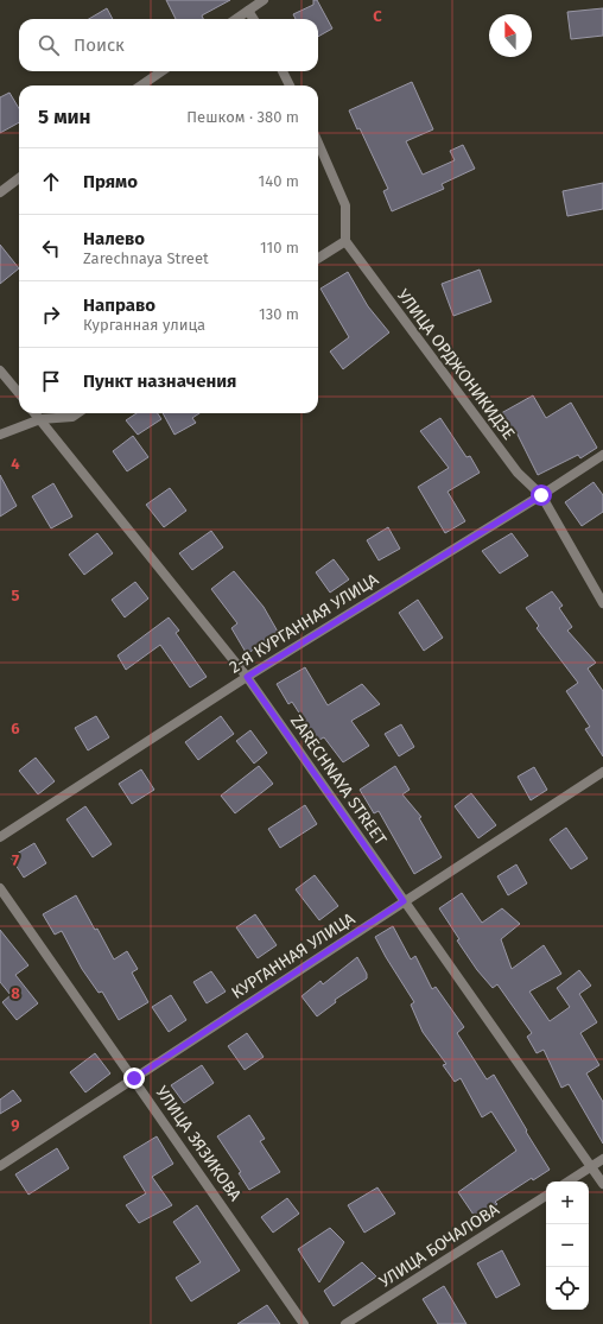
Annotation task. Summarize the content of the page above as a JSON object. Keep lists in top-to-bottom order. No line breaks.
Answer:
{"streets":{"street":["УЛИЦА ОРДЖОНИКИДЗЕ","2-Я КУРГАННАЯ УЛИЦА","ZARECHNAYA STREET","КУРГАННАЯ УЛИЦА","УЛИЦА ЗЯЗИКОВА","УЛИЦА БОЧАЛОВА"]},"crossings":[["УЛИЦА ОРДЖОНИКИДЗЕ","2-Я КУРГАННАЯ УЛИЦА"],["2-Я КУРГАННАЯ УЛИЦА","ZARECHNAYA STREET"],["ZARECHNAYA STREET","КУРГАННАЯ УЛИЦА"],["КУРГАННАЯ УЛИЦА","УЛИЦА ЗЯЗИКОВА"]],"north":"top","page":{"search":"Поиск","heading":["5 мин","Пешком · 380 m"],"list":[["Прямо","140 m"],["Налево","Zarechnaya Street","110 m"],["Направо","Курганная улица","130 m"],"Пункт назначения"],"map_buttons":["+","−"]},"grid":{"columns":["C"],"rows":["4","5","6","7","8","9"]}}
